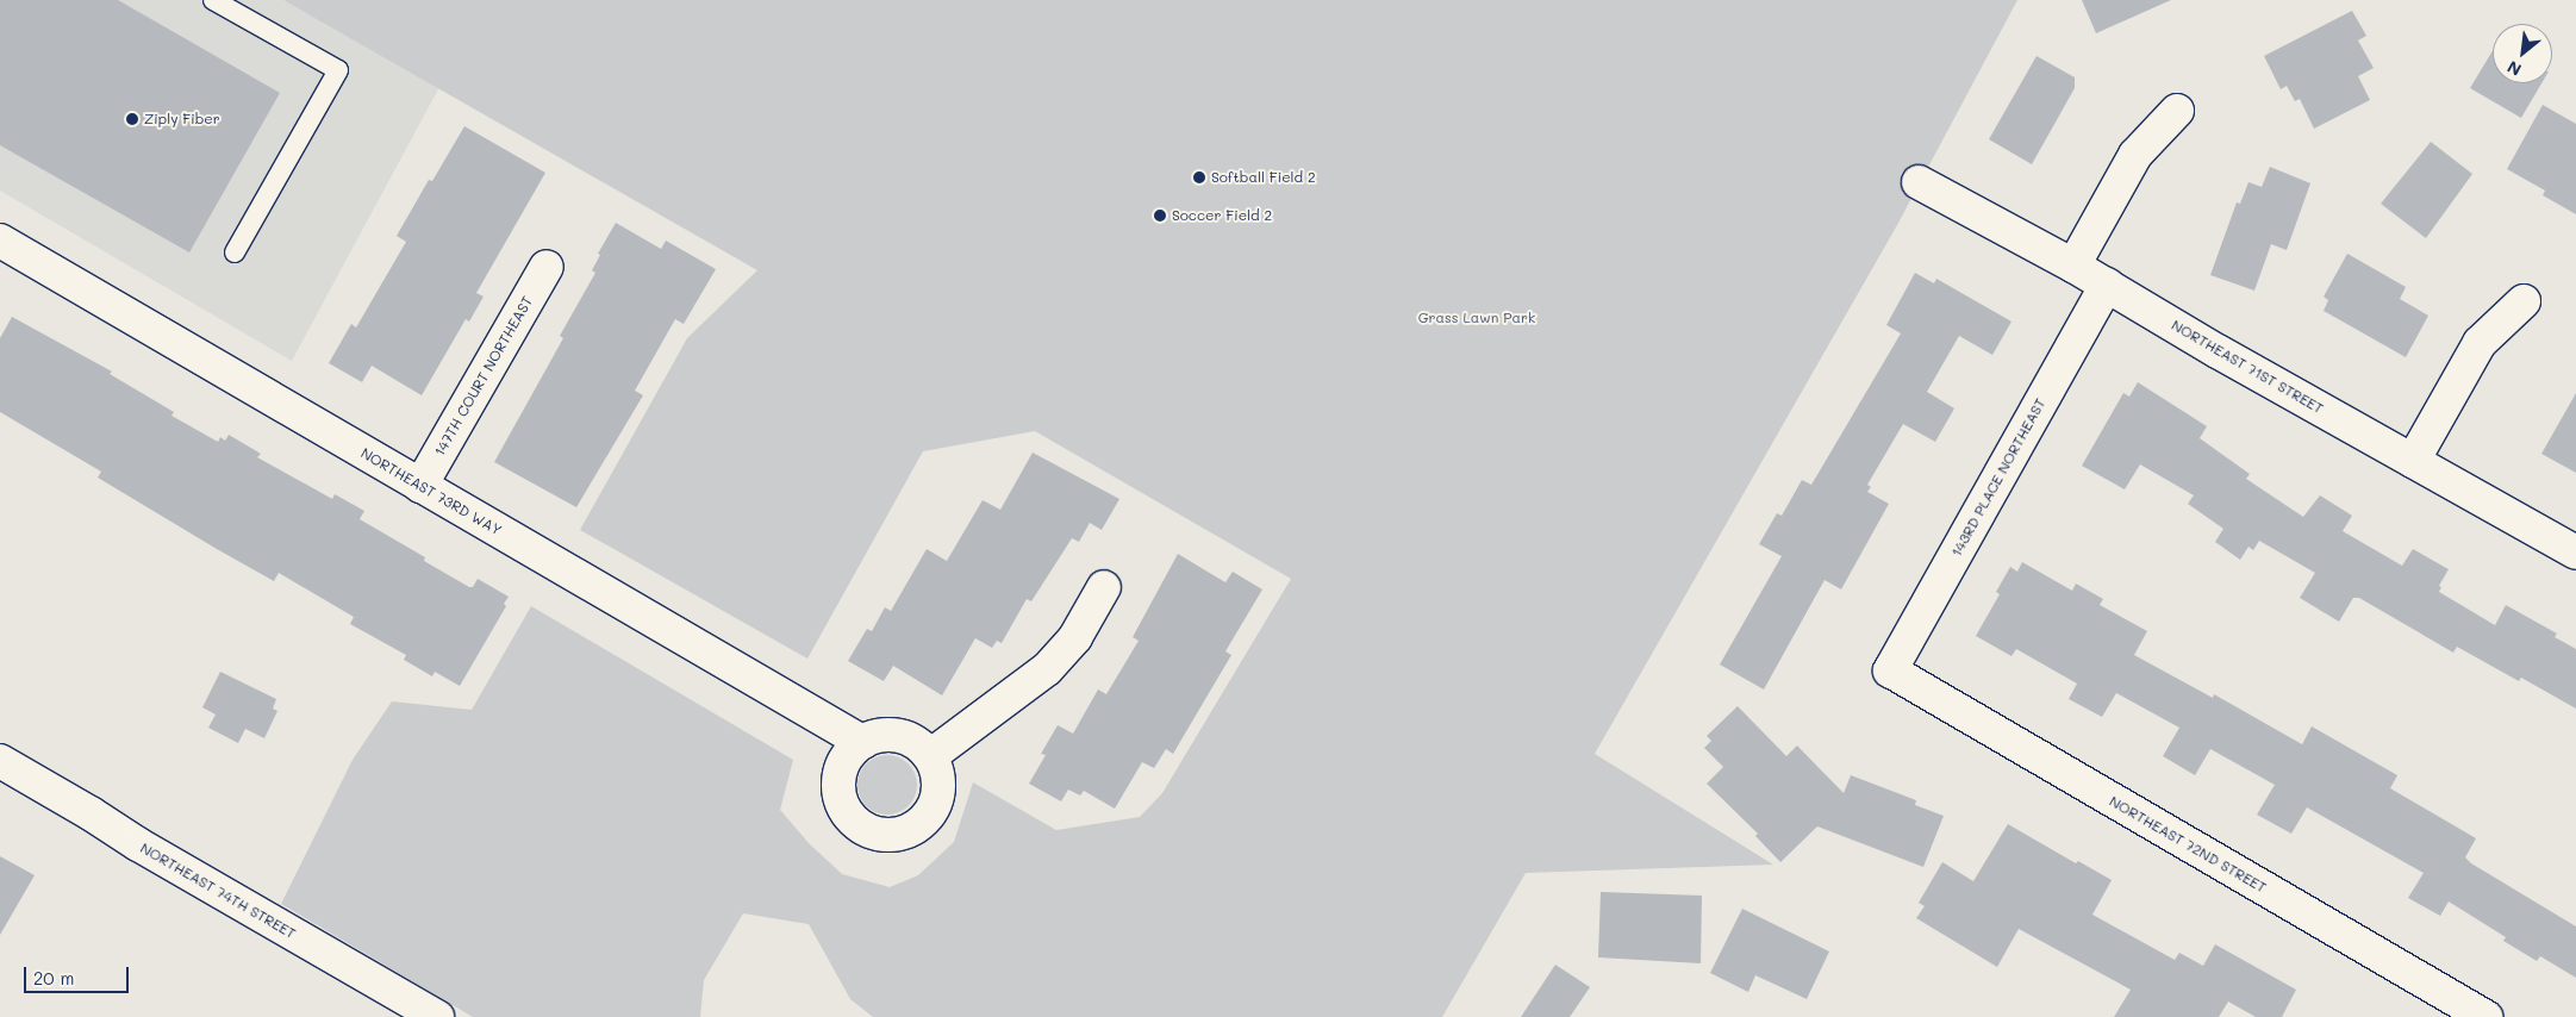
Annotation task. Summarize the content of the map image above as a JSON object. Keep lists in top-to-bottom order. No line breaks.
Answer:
{"streets":{"street":["NORTHEAST 71ST STREET","147TH COURT NORTHEAST","143RD PLACE NORTHEAST","NORTHEAST 73RD WAY","NORTHEAST 72ND STREET","NORTHEAST 74TH STREET"]},"crossings":[["NORTHEAST 71ST STREET","143RD PLACE NORTHEAST"],["147TH COURT NORTHEAST","NORTHEAST 73RD WAY"],["143RD PLACE NORTHEAST","NORTHEAST 72ND STREET"]],"parks":["Grass Lawn Park"],"places":["Ziply Fiber","Softball Field 2","Soccer Field 2"],"scale_bar":"20 m","north":"bottom left"}
